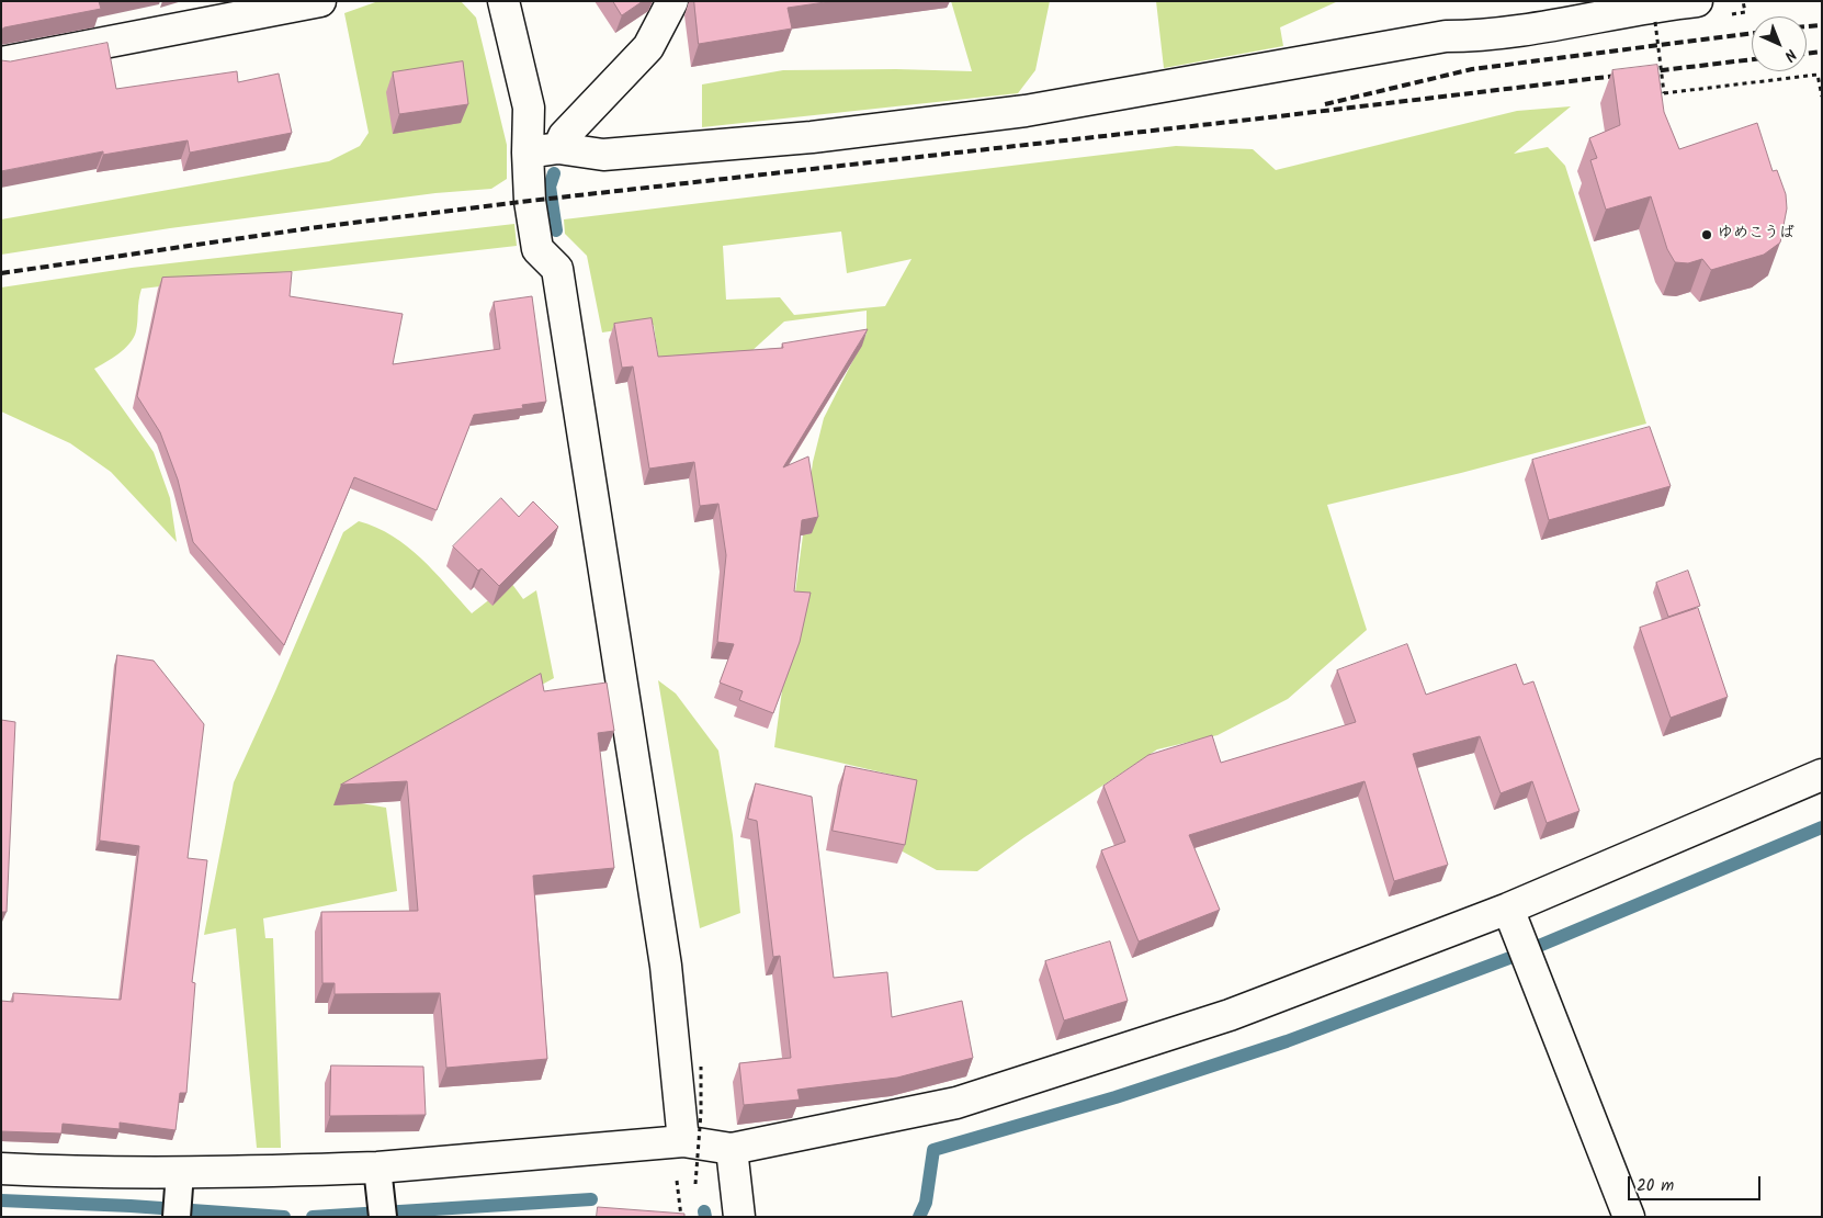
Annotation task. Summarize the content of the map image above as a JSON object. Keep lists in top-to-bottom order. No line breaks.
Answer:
{"places":["ゆめこうば"],"scale_bar":"20 m","north":"bottom right"}
